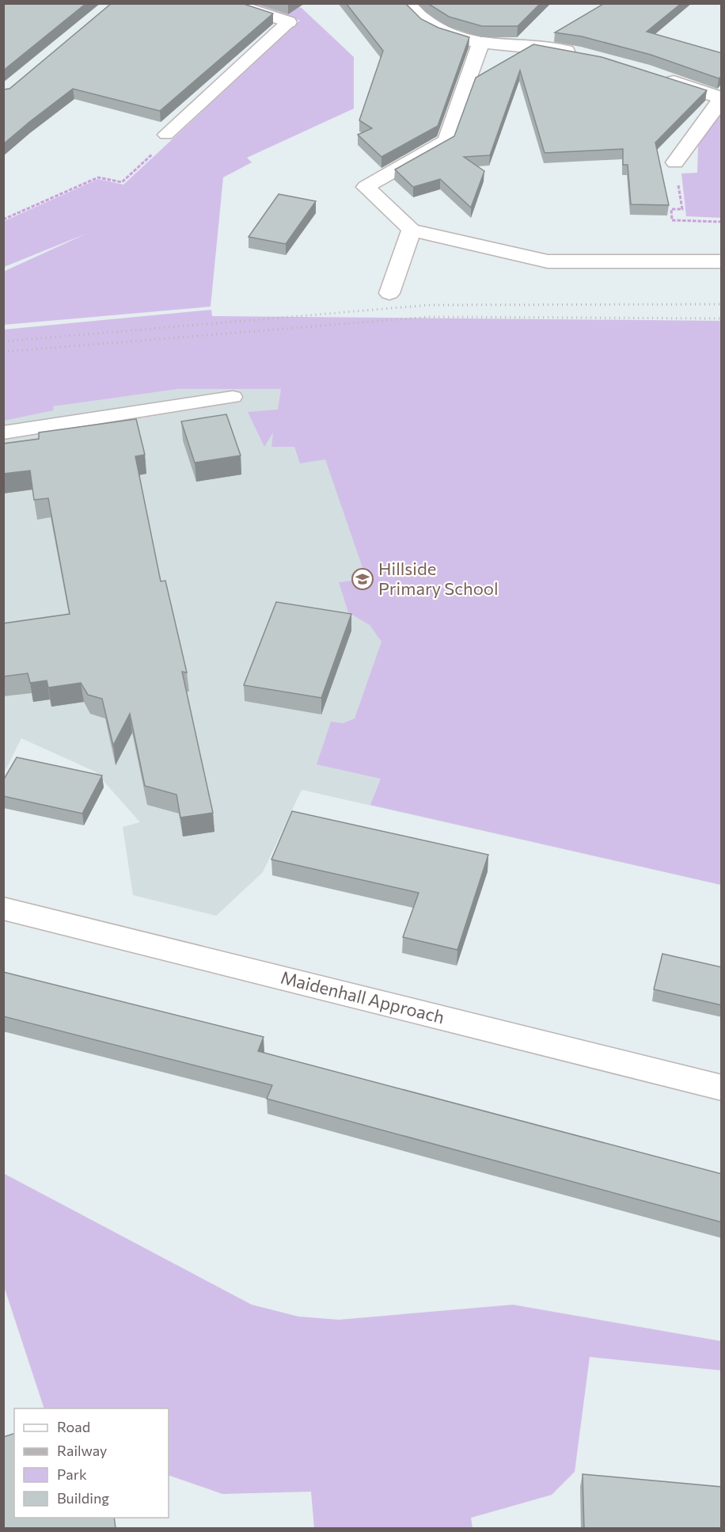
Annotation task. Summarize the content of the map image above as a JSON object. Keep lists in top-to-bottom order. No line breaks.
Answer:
{"streets":{"street":["Maidenhall Approach"]},"places":{"school or university":["Hillside Primary School"]},"legend":["Road","Railway","Park","Building"]}
